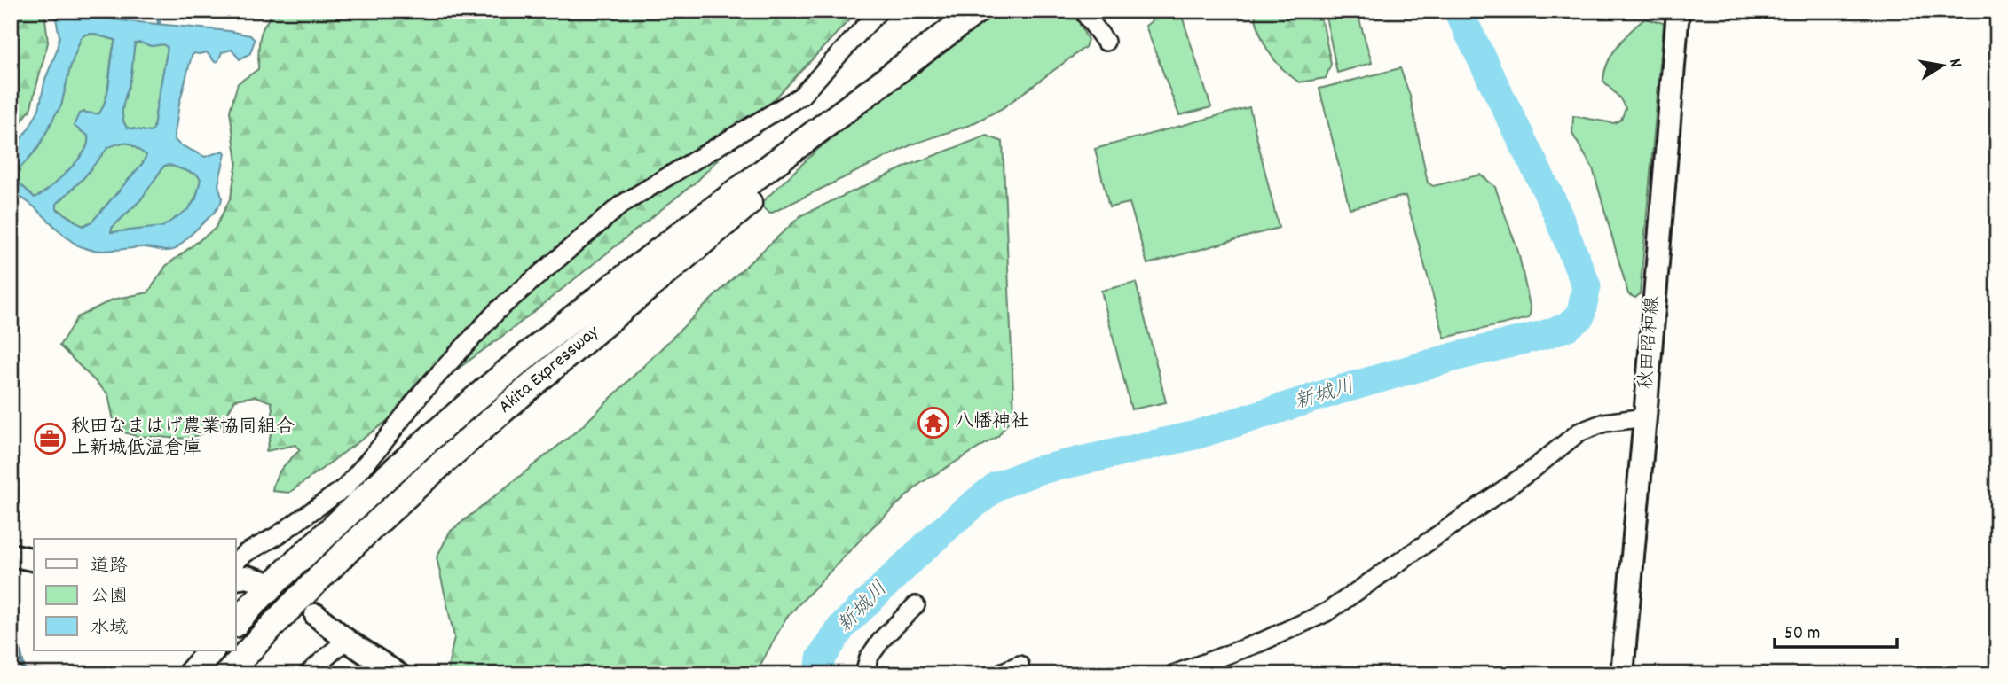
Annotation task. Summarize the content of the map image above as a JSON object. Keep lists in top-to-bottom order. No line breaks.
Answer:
{"streets":{"highway":["Akita Expressway"],"main road":["秋田昭和線"]},"water":["新城川"],"places":{"temple":["八幡神社"],"office":["秋田なまはげ農業協同組合 上新城低温倉庫"]},"legend":["道路","公園","水域"],"scale_bar":"50 m","north":"right"}
